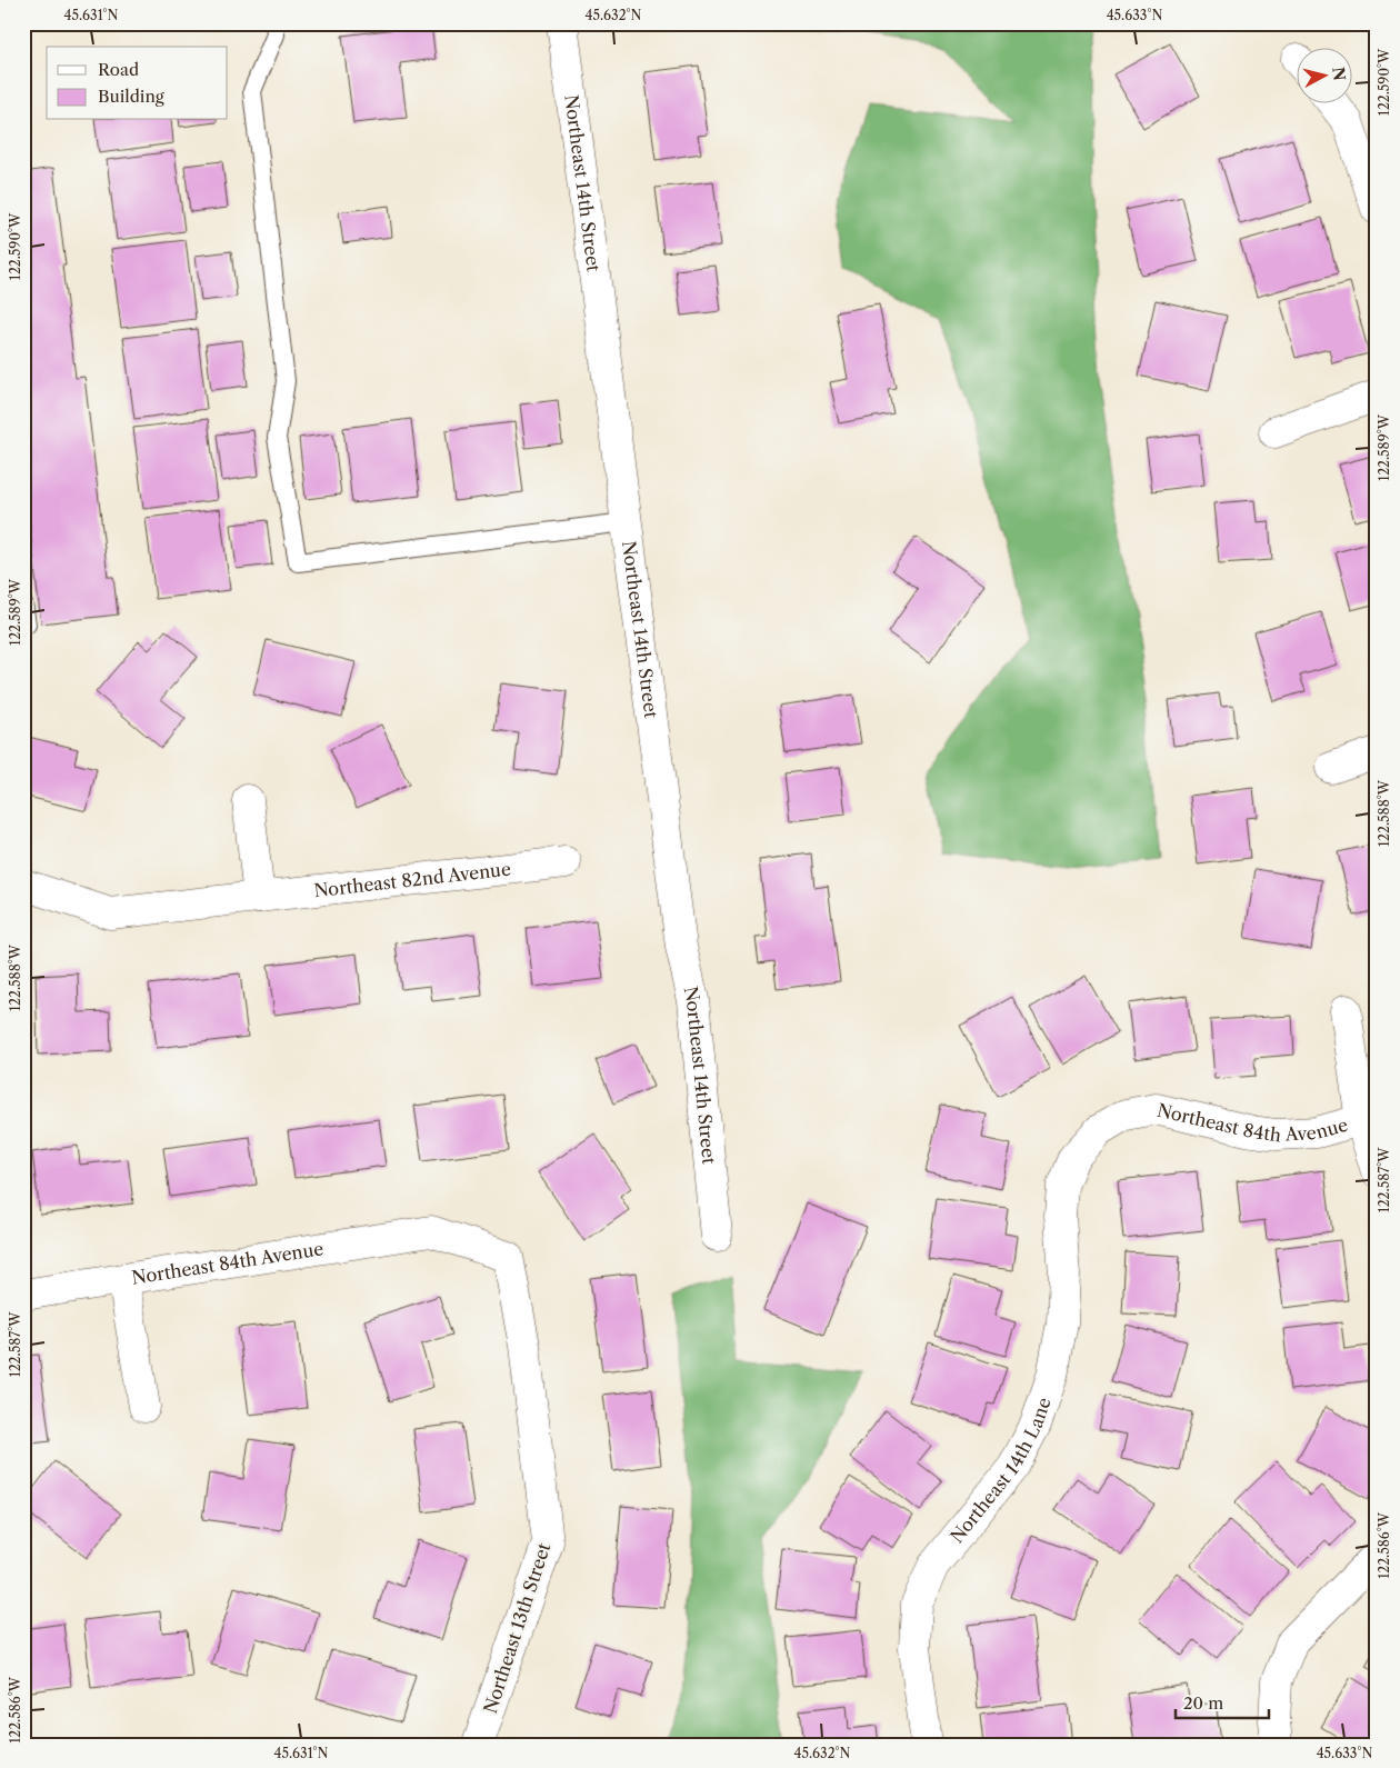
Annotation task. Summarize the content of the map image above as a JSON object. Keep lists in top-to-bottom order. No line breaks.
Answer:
{"streets":{"street":["Northeast 14th Street","Northeast 82nd Avenue","Northeast 84th Avenue","Northeast 14th Lane","Northeast 13th Street"]},"crossings":[["Northeast 84th Avenue","Northeast 14th Lane"],["Northeast 84th Avenue","Northeast 13th Street"]],"legend":["Road","Building"],"scale_bar":"20 m","north":"right","coordinates":["45.631°N","45.632°N","45.633°N","122.590°W","122.589°W","122.588°W","122.587°W","122.586°W"]}
